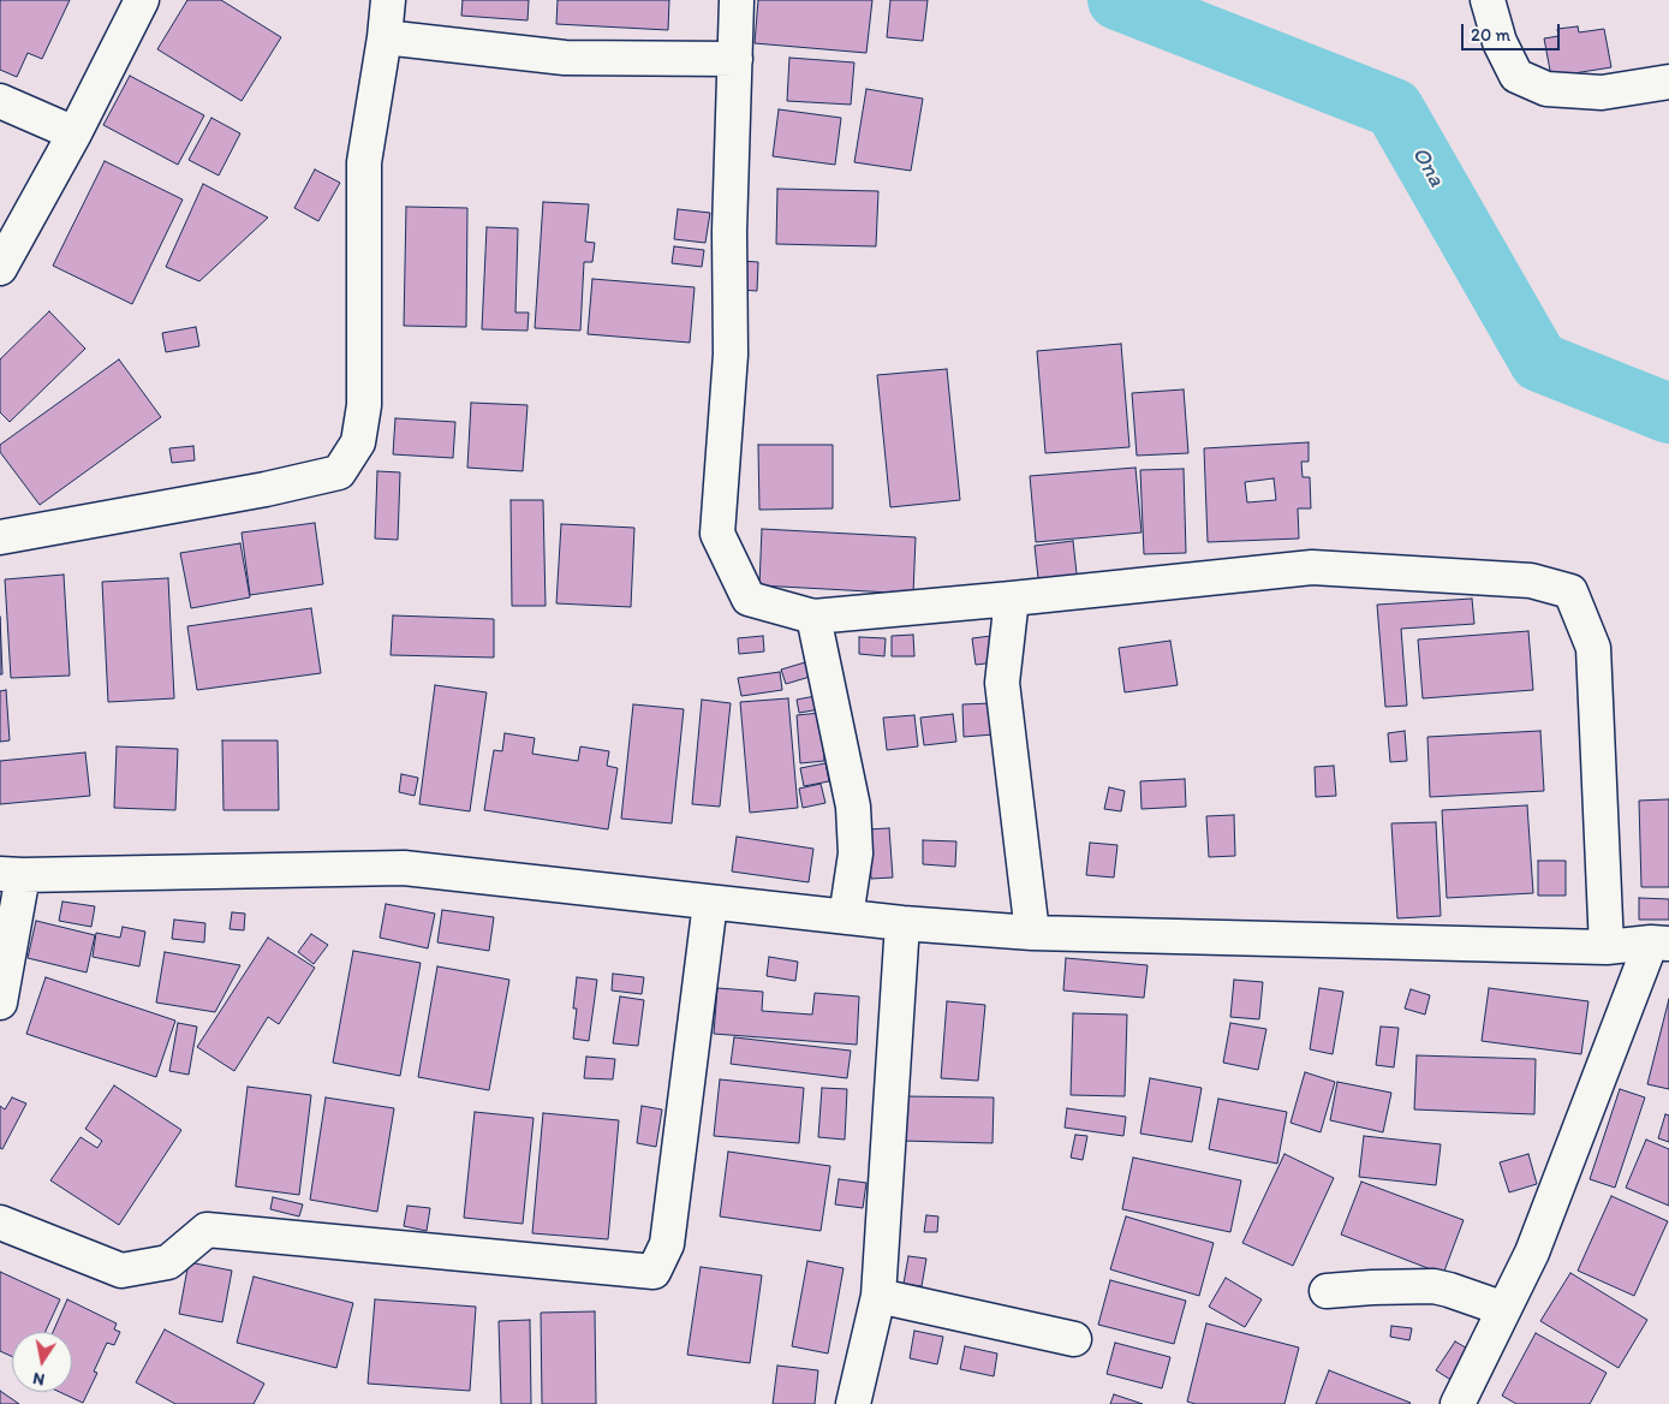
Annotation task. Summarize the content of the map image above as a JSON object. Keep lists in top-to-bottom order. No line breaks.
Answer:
{"water":["Ona"],"scale_bar":"20 m","north":"bottom"}
